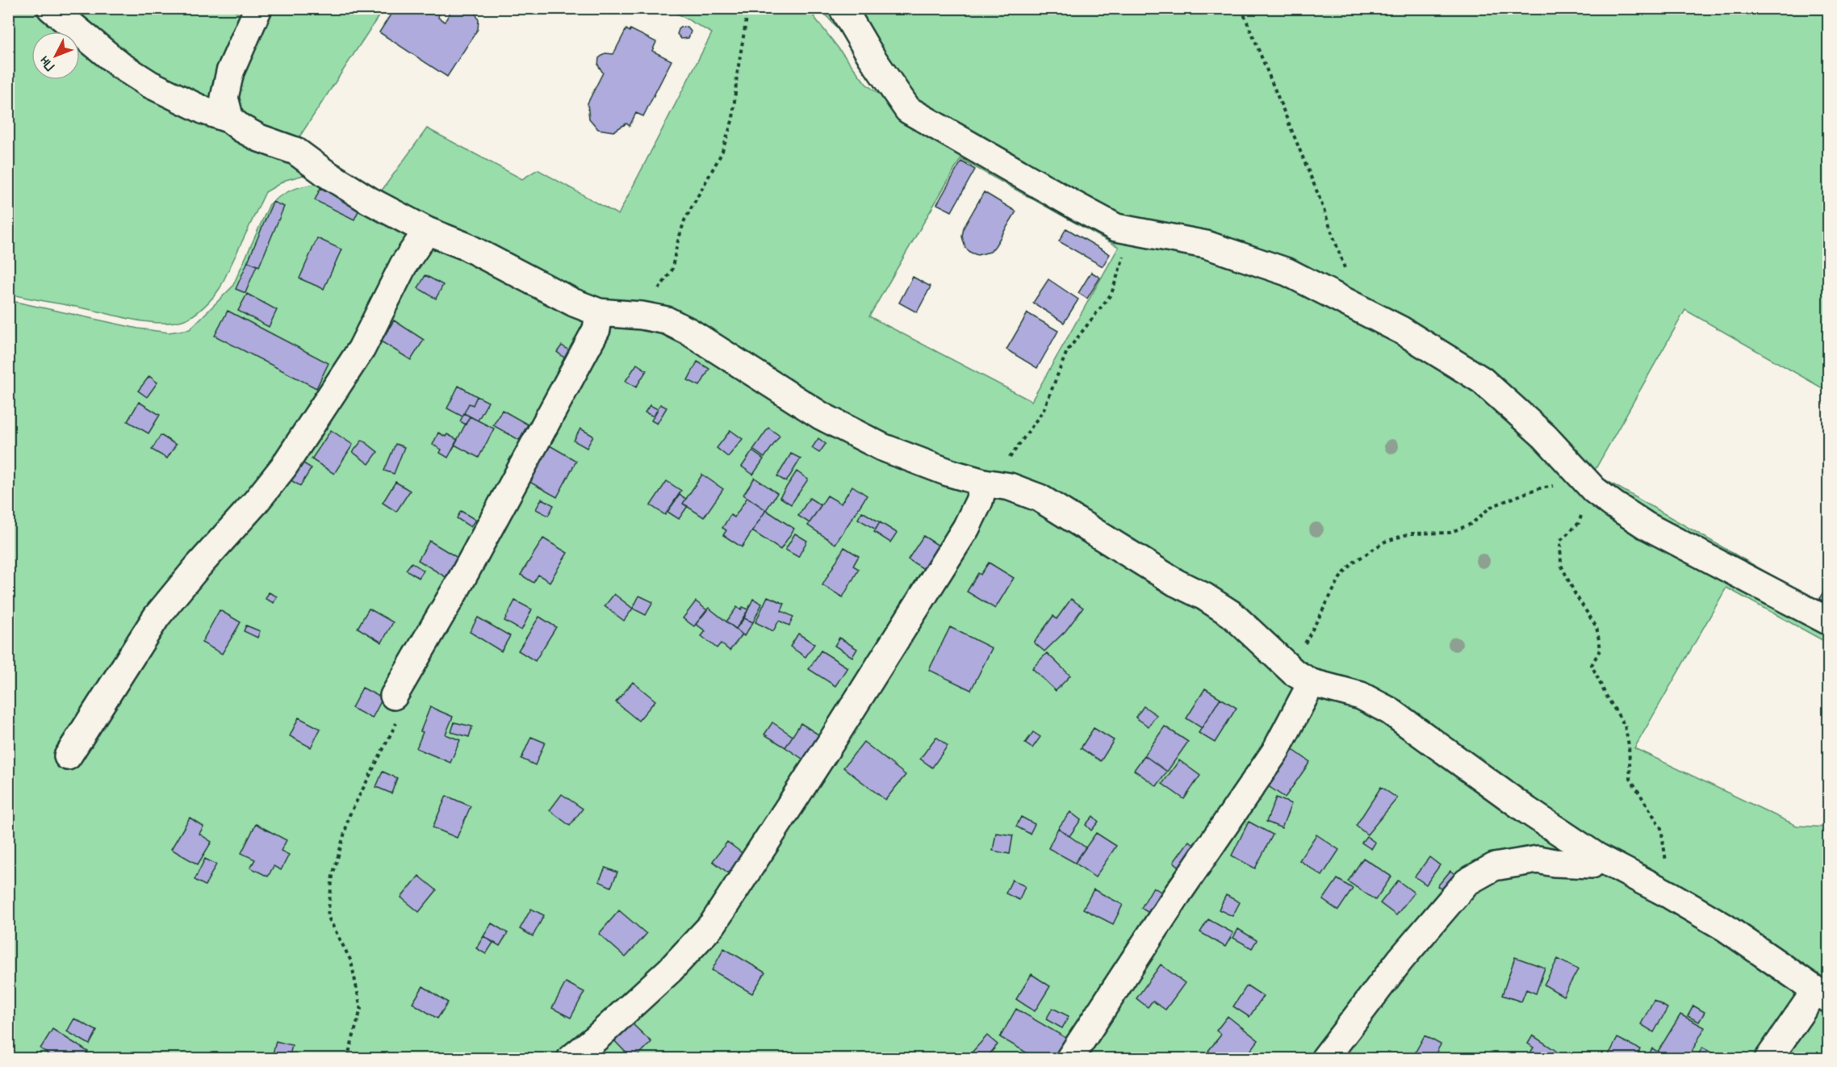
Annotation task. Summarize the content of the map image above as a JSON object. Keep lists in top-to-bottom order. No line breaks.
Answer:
{"north":"bottom left"}
